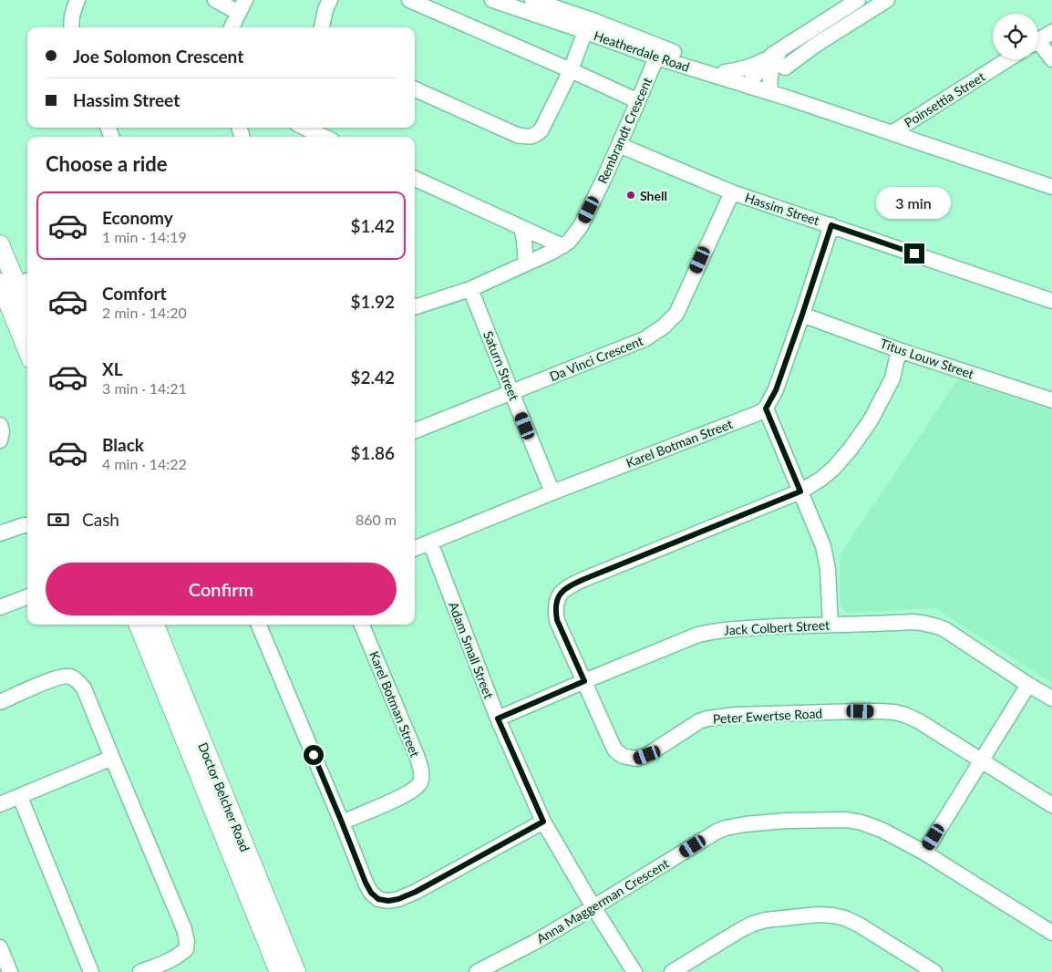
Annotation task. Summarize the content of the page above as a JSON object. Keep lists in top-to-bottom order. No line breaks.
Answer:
{"streets":{"main road":["Doctor Belcher Road"],"street":["Heatherdale Road","Poinsettia Street","Rembrandt Crescent","Hassim Street","Da Vinci Crescent","Titus Louw Street","Saturn Street","Karel Botman Street","Jack Colbert Street","Adam Small Street","Peter Ewertse Road","Anna Maggerman Crescent"]},"crossings":[["Heatherdale Road","Poinsettia Street"],["Heatherdale Road","Rembrandt Crescent"],["Rembrandt Crescent","Hassim Street"],["Rembrandt Crescent","Saturn Street"],["Hassim Street","Da Vinci Crescent"],["Da Vinci Crescent","Saturn Street"],["Titus Louw Street","Peter Ewertse Road"],["Saturn Street","Karel Botman Street"],["Karel Botman Street","Adam Small Street"],["Jack Colbert Street","Adam Small Street"],["Jack Colbert Street","Peter Ewertse Road"],["Adam Small Street","Anna Maggerman Crescent"]],"places":["Shell"],"page":{"banner":["Joe Solomon Crescent","Hassim Street"],"heading":"Choose a ride","bubble":"3 min","list":[{"name":"Economy","note":"1 min · 14:19","value":"$1.42"},{"name":"Comfort","note":"2 min · 14:20","value":"$1.92"},{"name":"XL","note":"3 min · 14:21","value":"$2.42"},{"name":"Black","note":"4 min · 14:22","value":"$1.86"}],"pay":["Cash","860 m"],"buttons":"Confirm"}}
